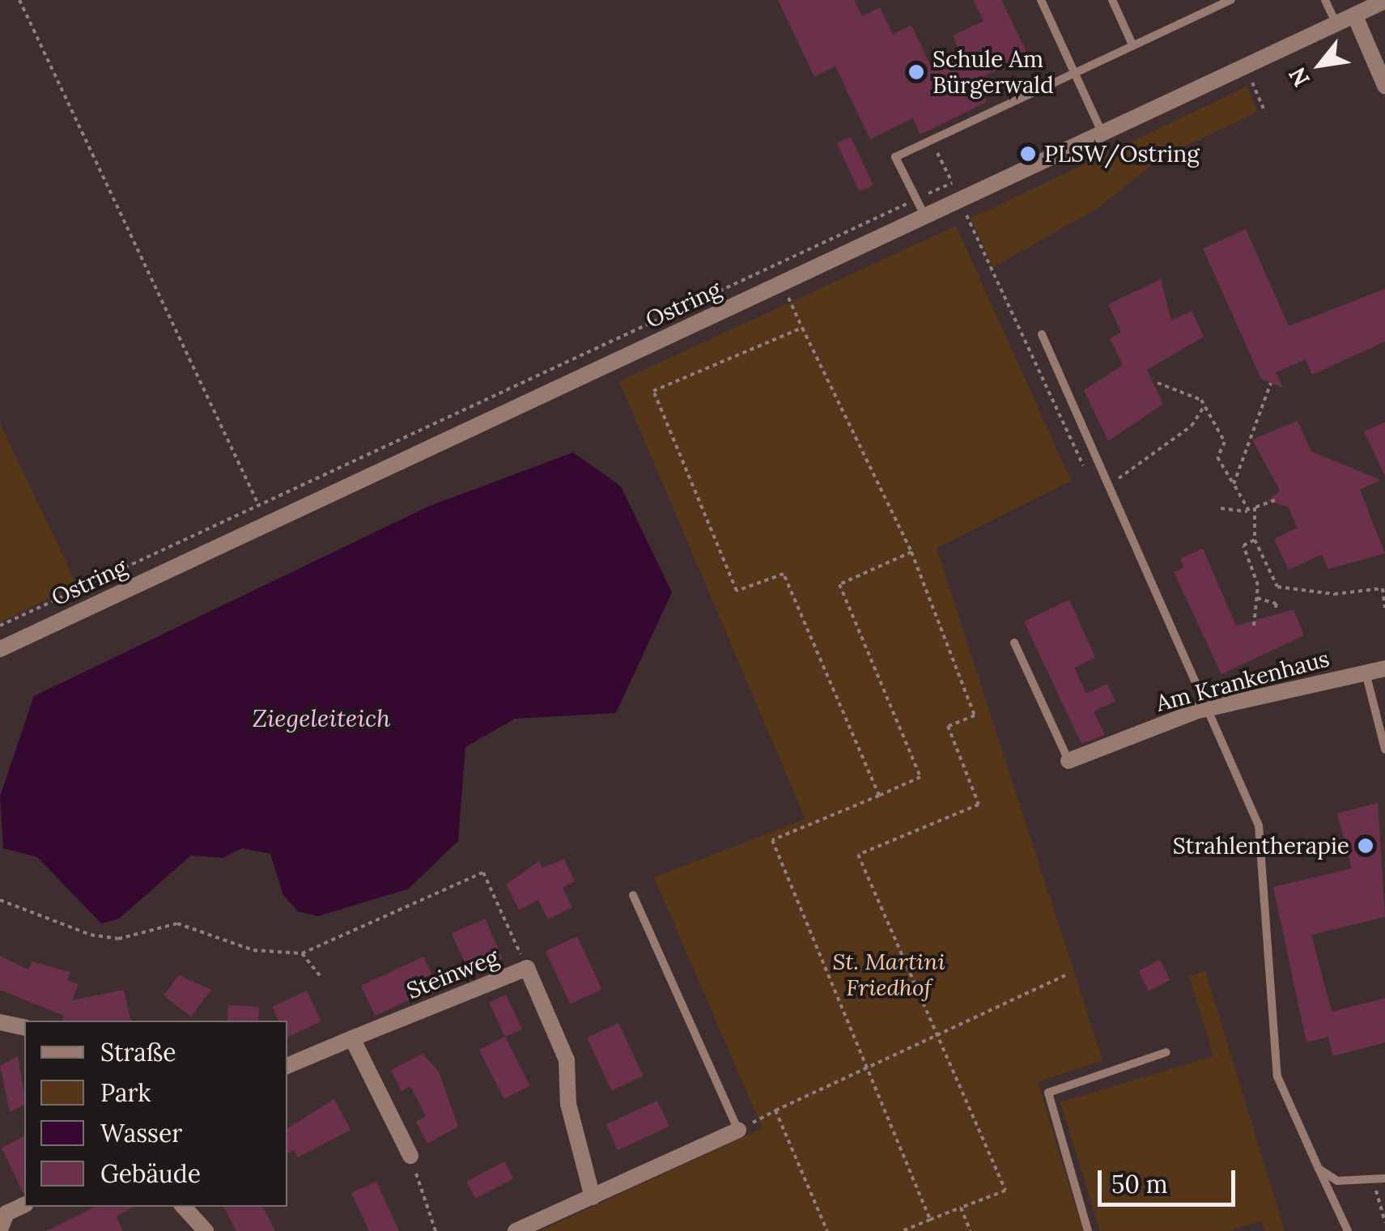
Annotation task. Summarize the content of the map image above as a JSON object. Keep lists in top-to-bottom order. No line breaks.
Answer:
{"streets":{"street":["Ostring","Am Krankenhaus","Steinweg"]},"water":["Ziegeleiteich"],"parks":["St. Martini Friedhof"],"places":["Schule Am Bürgerwald","PLSW/Ostring","Strahlentherapie"],"legend":["Straße","Park","Wasser","Gebäude"],"scale_bar":"50 m","north":"bottom left"}
